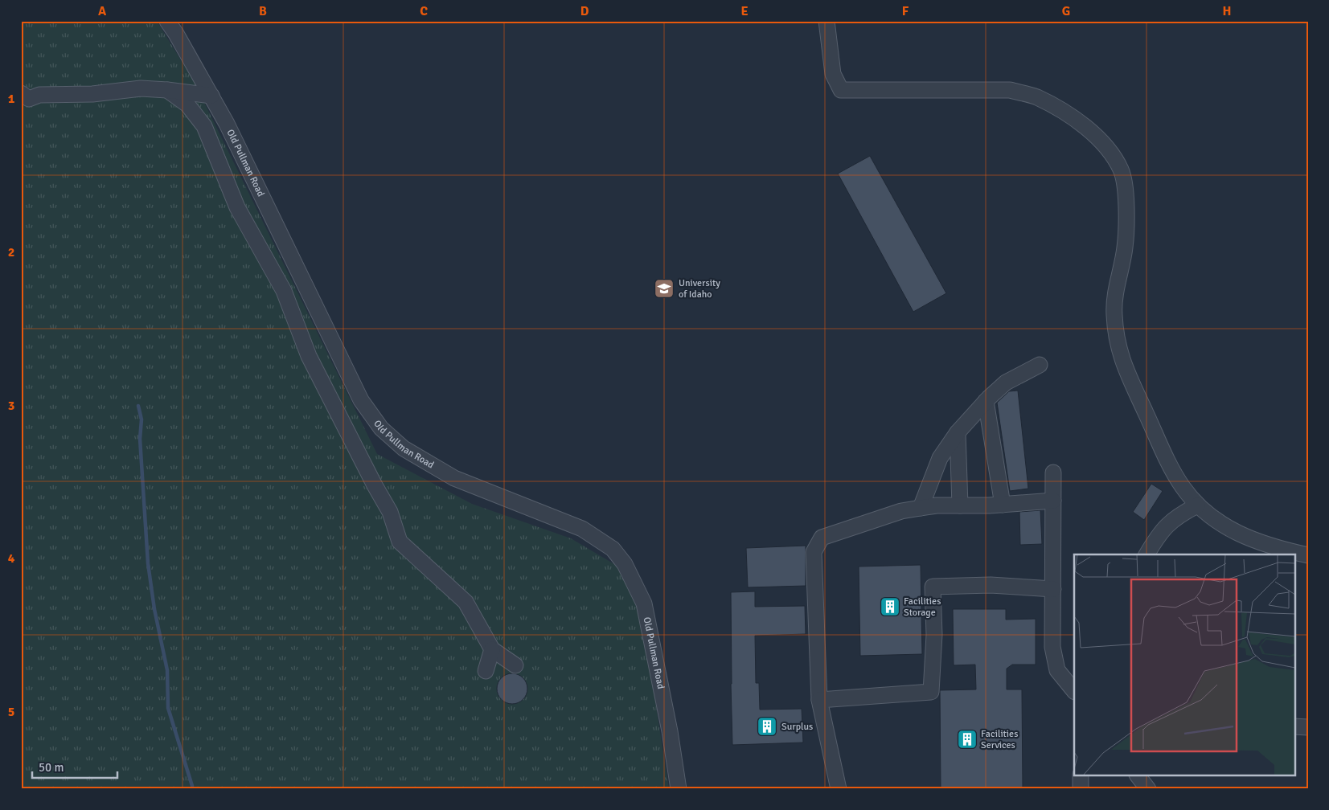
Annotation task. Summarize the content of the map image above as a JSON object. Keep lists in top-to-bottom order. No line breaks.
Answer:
{"streets":{"street":["Old Pullman Road"]},"places":{"school or university":["University of Idaho"],"building":["Facilities Storage","Surplus","Facilities Services"]},"scale_bar":"50 m","grid":{"columns":["A","B","C","D","E","F","G","H"],"rows":["1","2","3","4","5"]}}
